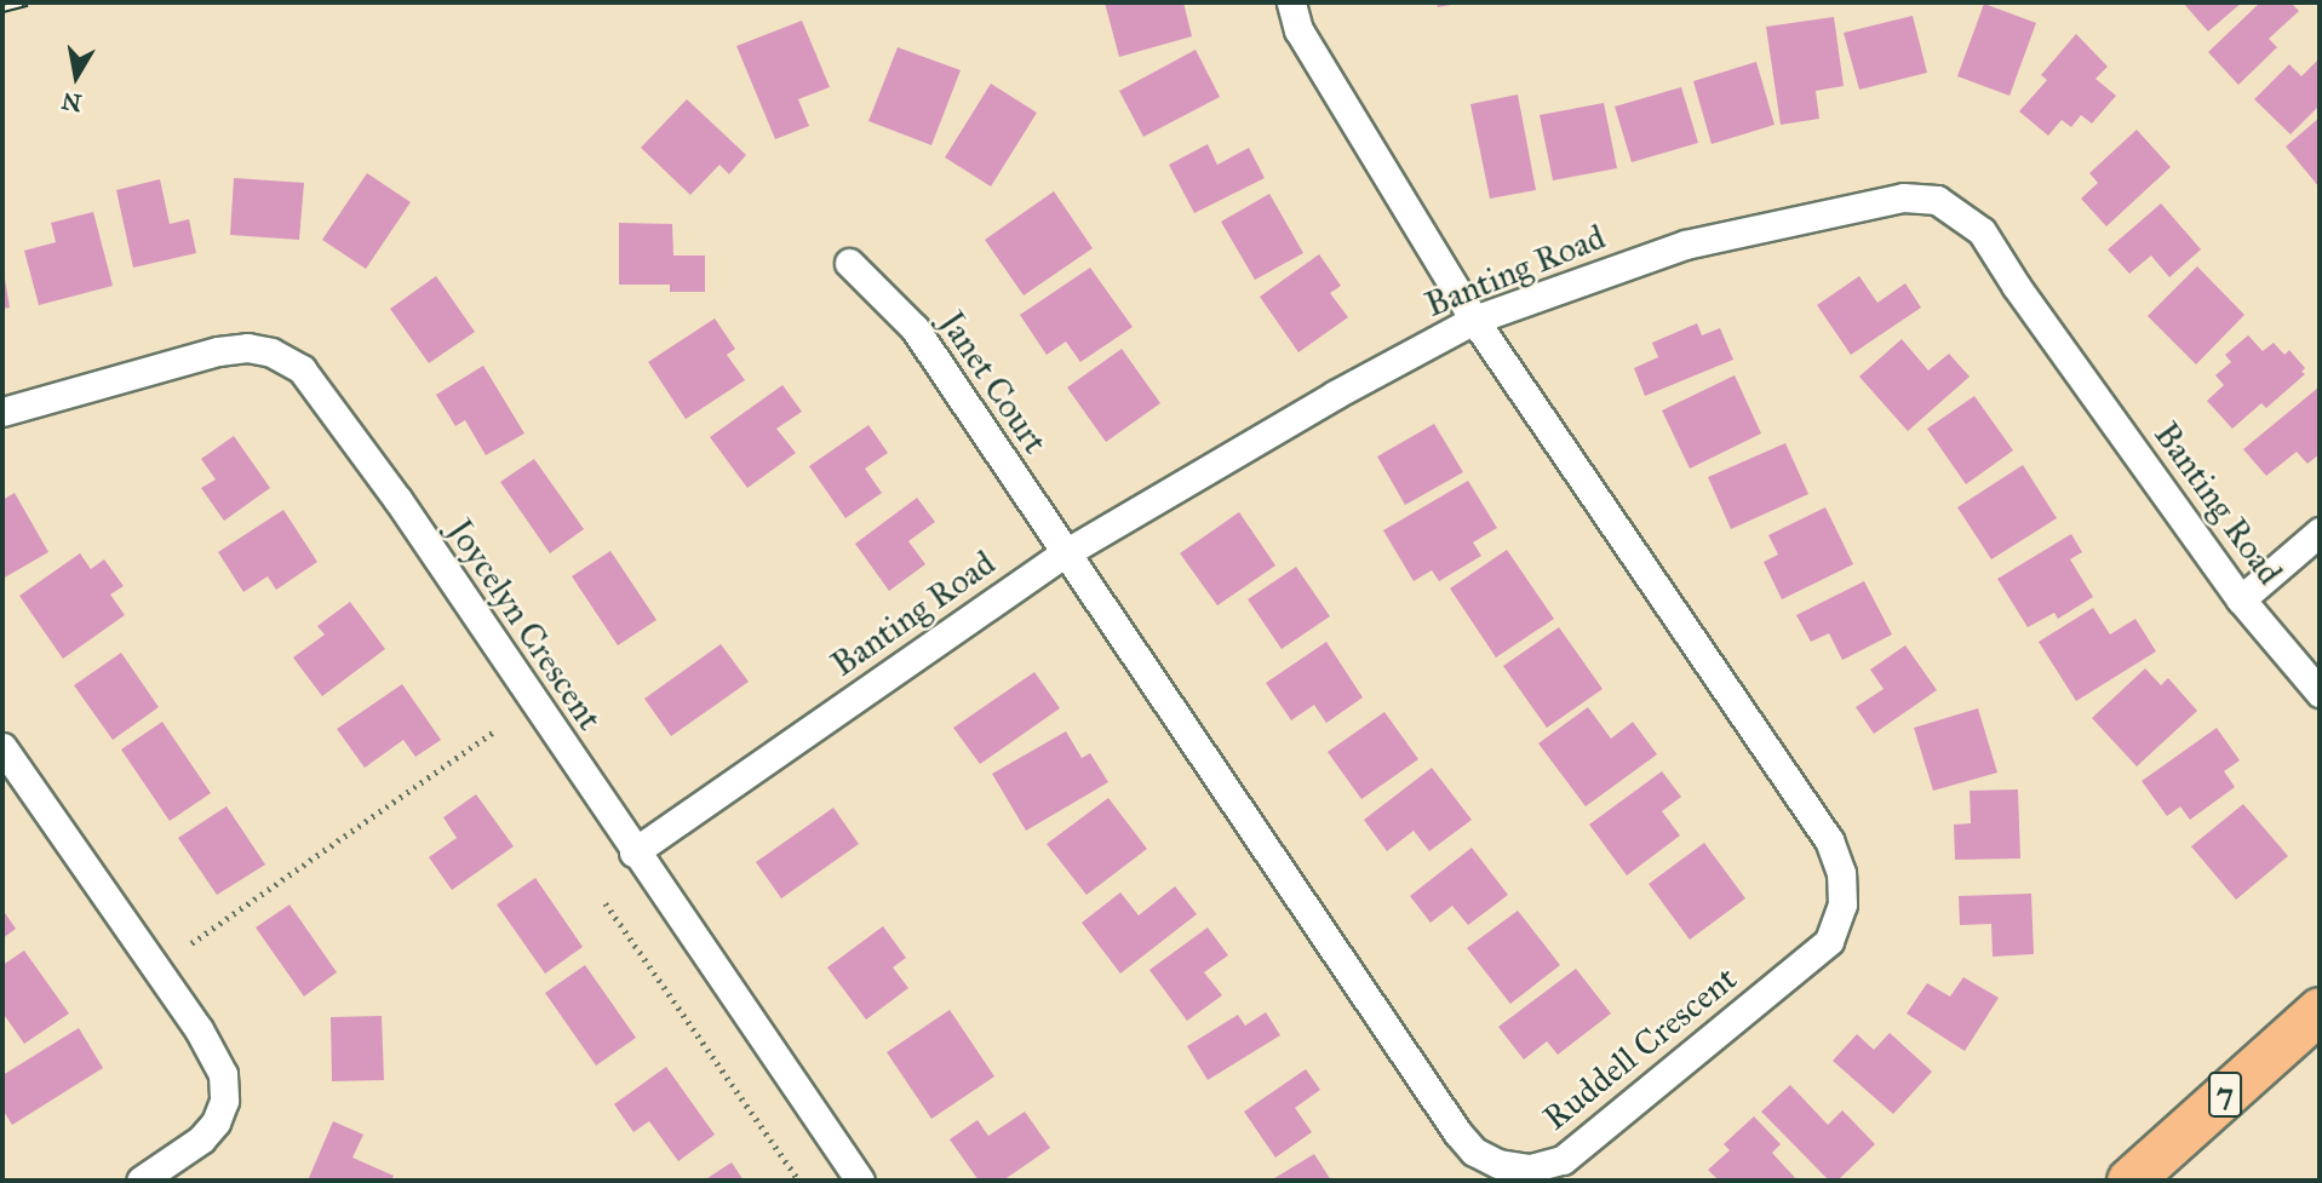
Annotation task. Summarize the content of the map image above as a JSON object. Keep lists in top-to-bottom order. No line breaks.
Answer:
{"streets":{"main road":["7"],"street":["Banting Road","Janet Court","Joycelyn Crescent","Ruddell Crescent"]},"crossings":[["Banting Road","Janet Court"],["Banting Road","Joycelyn Crescent"],["Banting Road","Ruddell Crescent"],["Janet Court","Ruddell Crescent"]],"north":"bottom"}
